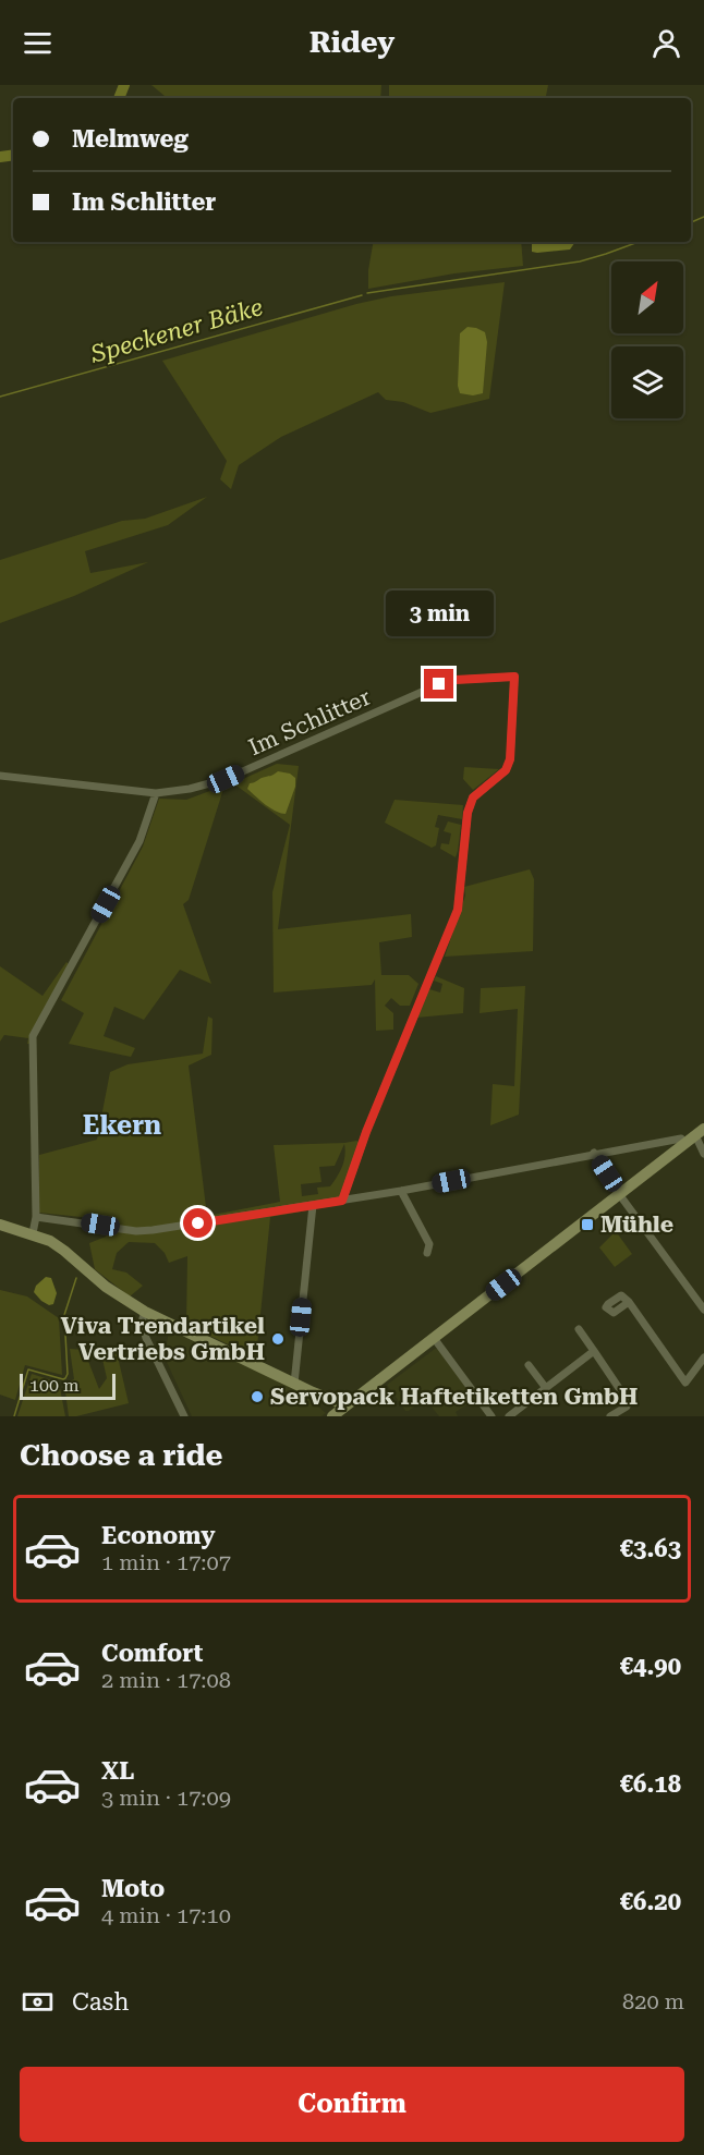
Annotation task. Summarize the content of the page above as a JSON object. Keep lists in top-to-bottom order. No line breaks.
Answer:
{"streets":{"street":["Im Schlitter"]},"districts":["Ekern"],"water":["Speckener Bäke"],"places":{"transit":["Mühle"],"other":["Viva Trendartikel Vertriebs GmbH","Servopack Haftetiketten GmbH"]},"scale_bar":"100 m","north":"top right","page":{"header":"Ridey","banner":["Melmweg","Im Schlitter"],"bubble":"3 min","scale":"100 m","heading":"Choose a ride","list":[{"name":"Economy","note":"1 min · 17:07","value":"€3.63"},{"name":"Comfort","note":"2 min · 17:08","value":"€4.90"},{"name":"XL","note":"3 min · 17:09","value":"€6.18"},{"name":"Moto","note":"4 min · 17:10","value":"€6.20"}],"pay":["Cash","820 m"],"buttons":"Confirm"}}
